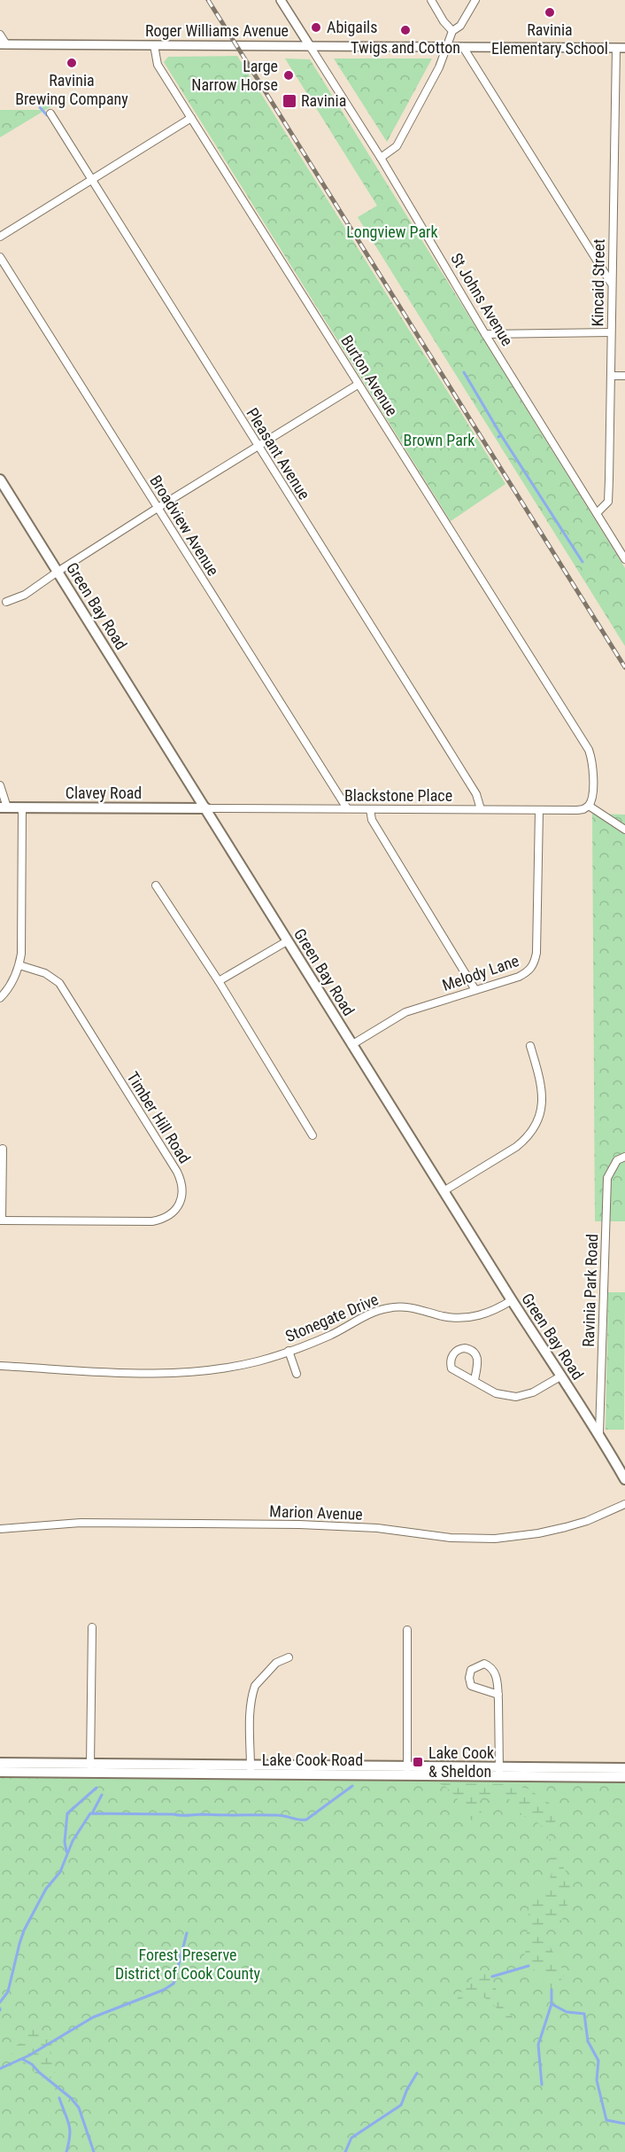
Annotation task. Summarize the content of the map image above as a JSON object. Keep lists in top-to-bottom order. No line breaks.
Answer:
{"streets":{"main road":["Green Bay Road","Clavey Road","Lake Cook Road"],"street":["Roger Williams Avenue","Kincaid Street","St Johns Avenue","Burton Avenue","Pleasant Avenue","Broadview Avenue","Blackstone Place","Melody Lane","Timber Hill Road","Ravinia Park Road","Stonegate Drive","Marion Avenue"]},"crossings":[["Roger Williams Avenue","Kincaid Street"],["Roger Williams Avenue","St Johns Avenue"],["Roger Williams Avenue","Burton Avenue"],["Kincaid Street","St Johns Avenue"],["Burton Avenue","Blackstone Place"],["Pleasant Avenue","Blackstone Place"],["Broadview Avenue","Blackstone Place"],["Green Bay Road","Clavey Road"],["Green Bay Road","Blackstone Place"],["Green Bay Road","Melody Lane"],["Green Bay Road","Ravinia Park Road"],["Green Bay Road","Stonegate Drive"],["Clavey Road","Blackstone Place"],["Blackstone Place","Melody Lane"]],"parks":["Longview Park","Brown Park","Forest Preserve District of Cook County"],"places":{"other":["Ravinia Elementary School","Abigails","Twigs and Cotton","Ravinia Brewing Company","Large Narrow Horse"],"transit":["Ravinia","Lake Cook & Sheldon"]}}
